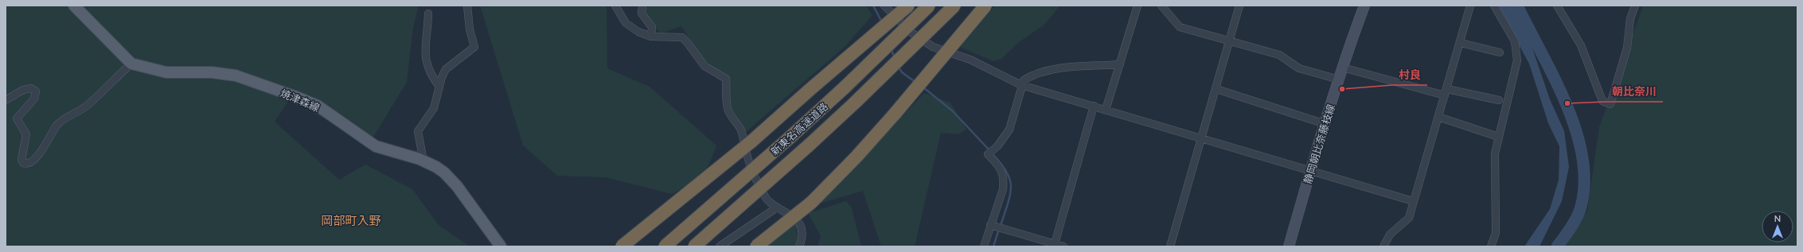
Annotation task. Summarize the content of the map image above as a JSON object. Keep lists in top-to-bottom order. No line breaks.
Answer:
{"streets":{"highway":["新東名高速道路"],"main road":["焼津森線","静岡朝比奈藤枝線"]},"districts":["岡部町入野"],"places":["村良","朝比奈川"],"north":"top"}
